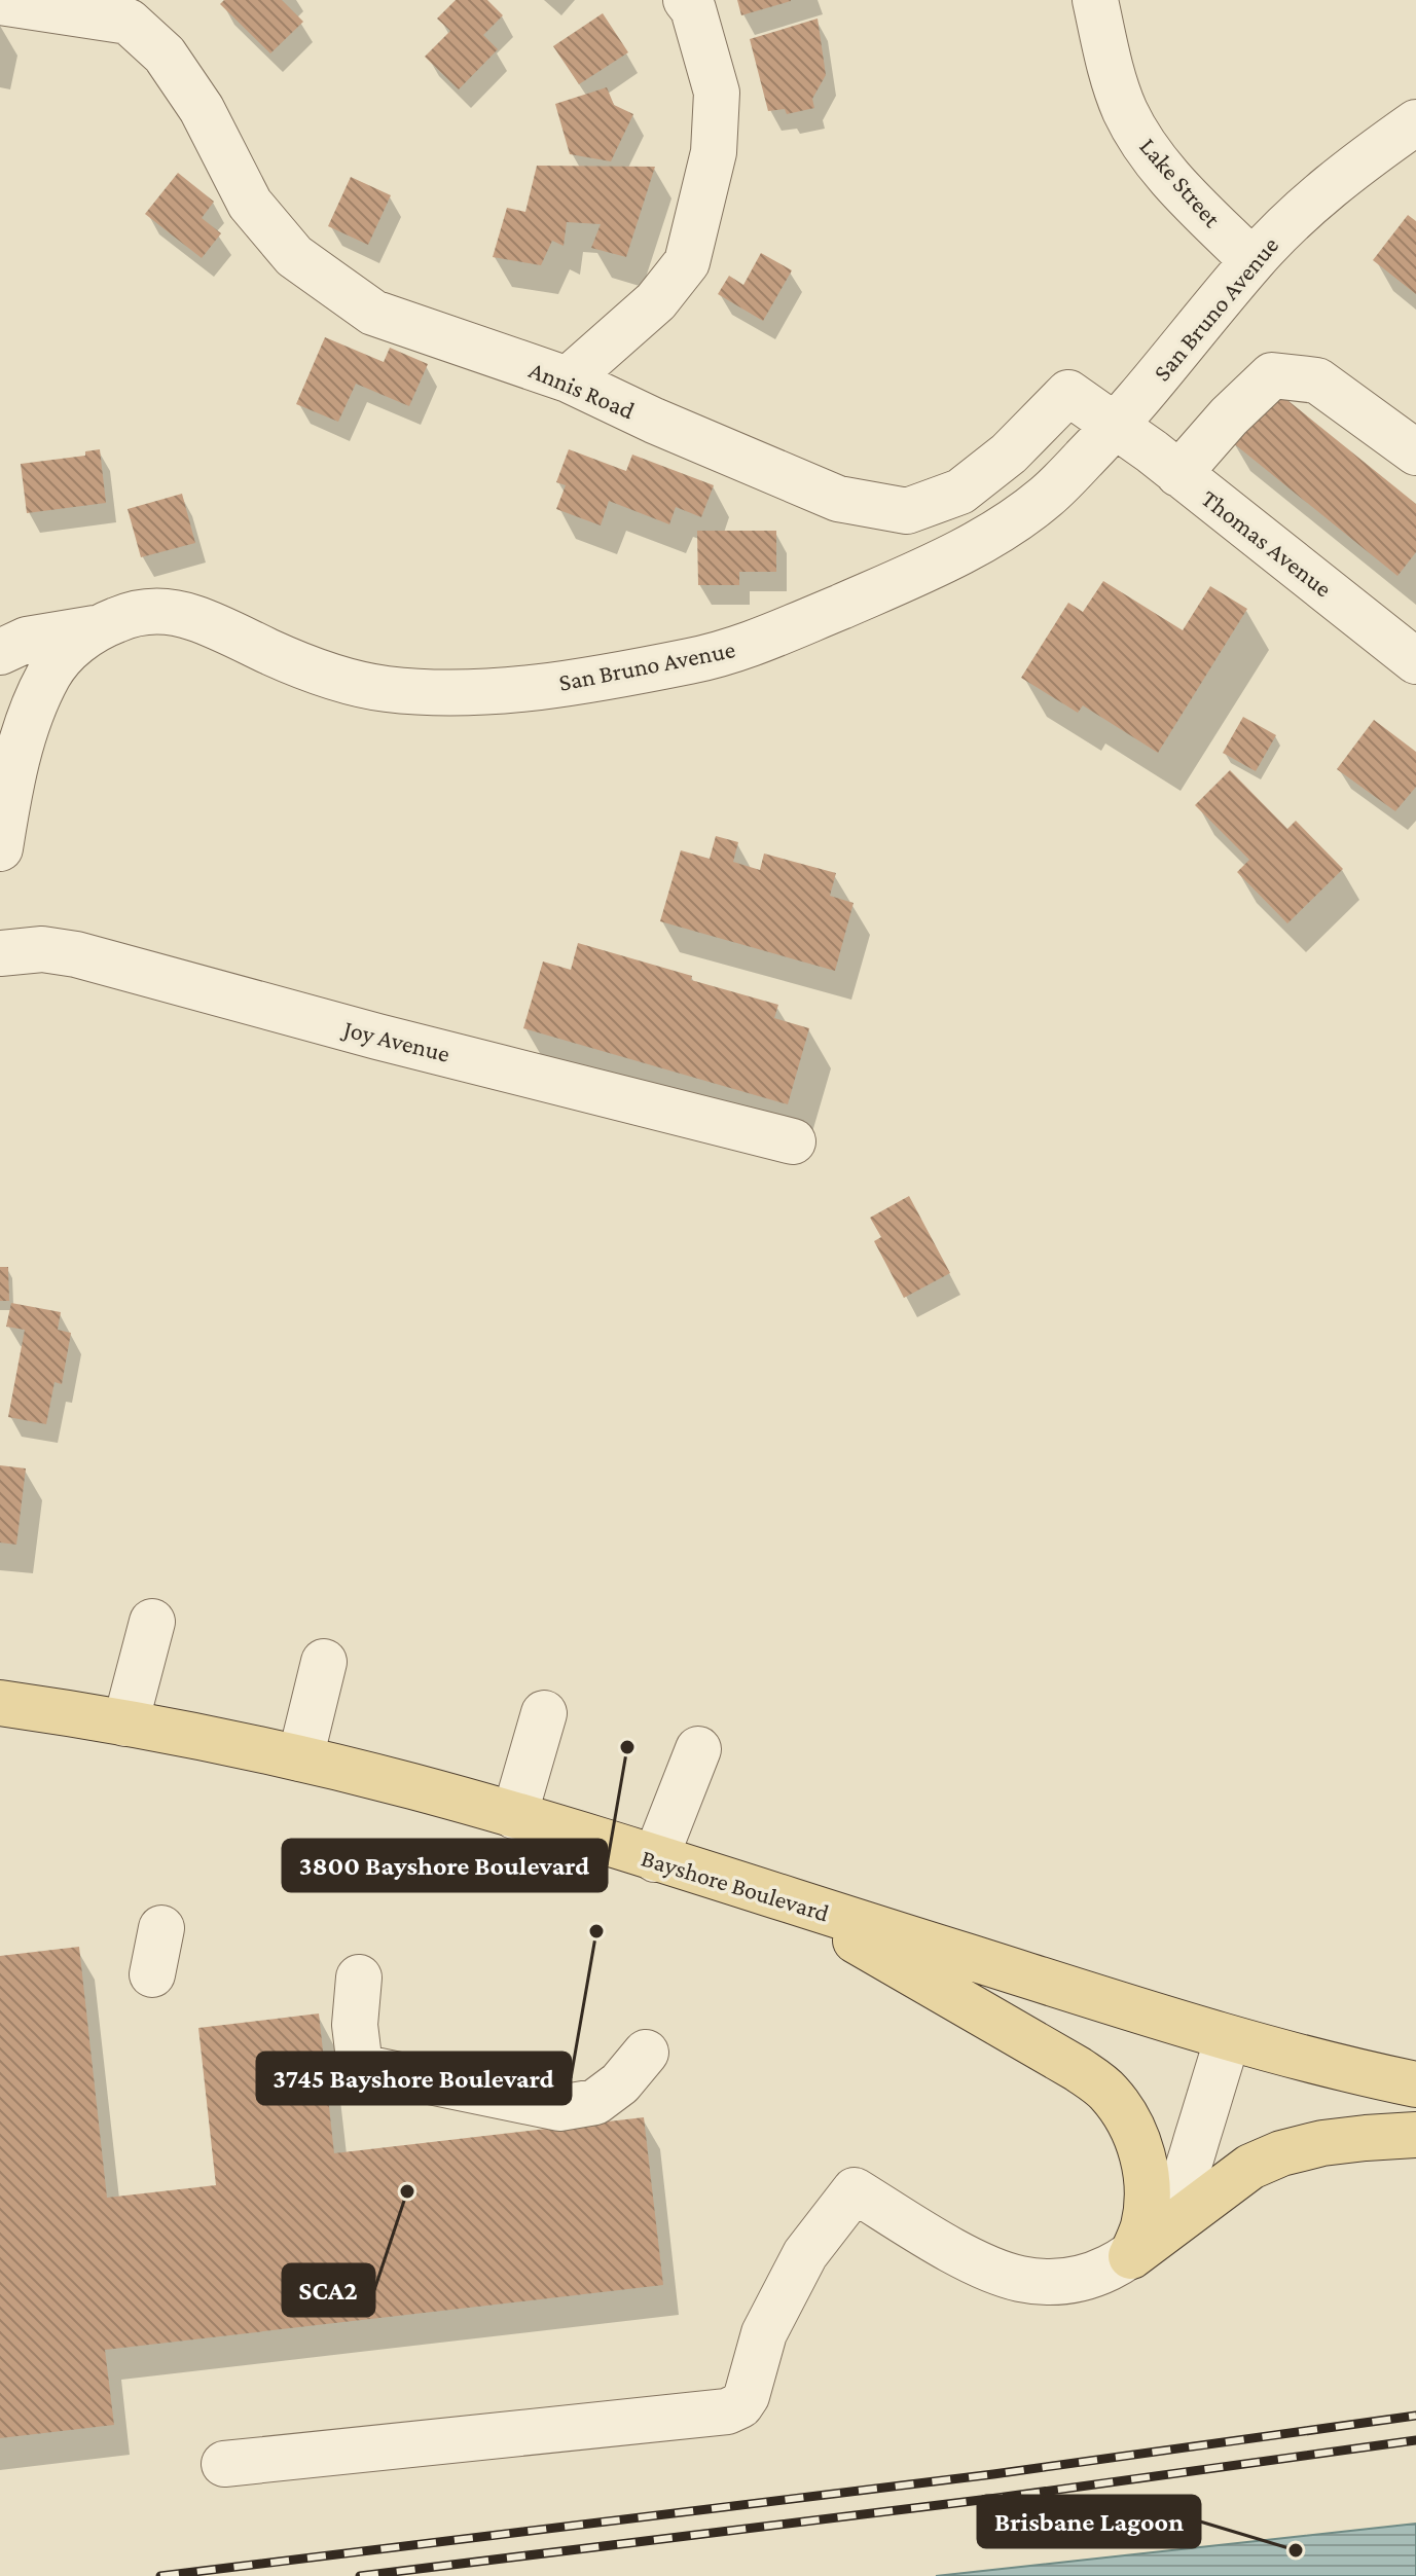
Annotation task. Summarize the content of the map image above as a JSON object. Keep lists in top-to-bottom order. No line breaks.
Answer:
{"streets":{"main road":["Bayshore Boulevard"],"street":["Lake Street","San Bruno Avenue","Annis Road","Thomas Avenue","Joy Avenue"]},"crossings":[["Lake Street","San Bruno Avenue"],["San Bruno Avenue","Annis Road"],["San Bruno Avenue","Thomas Avenue"],["Annis Road","Thomas Avenue"]],"places":["3800 Bayshore Boulevard","3745 Bayshore Boulevard","SCA2","Brisbane Lagoon"]}
